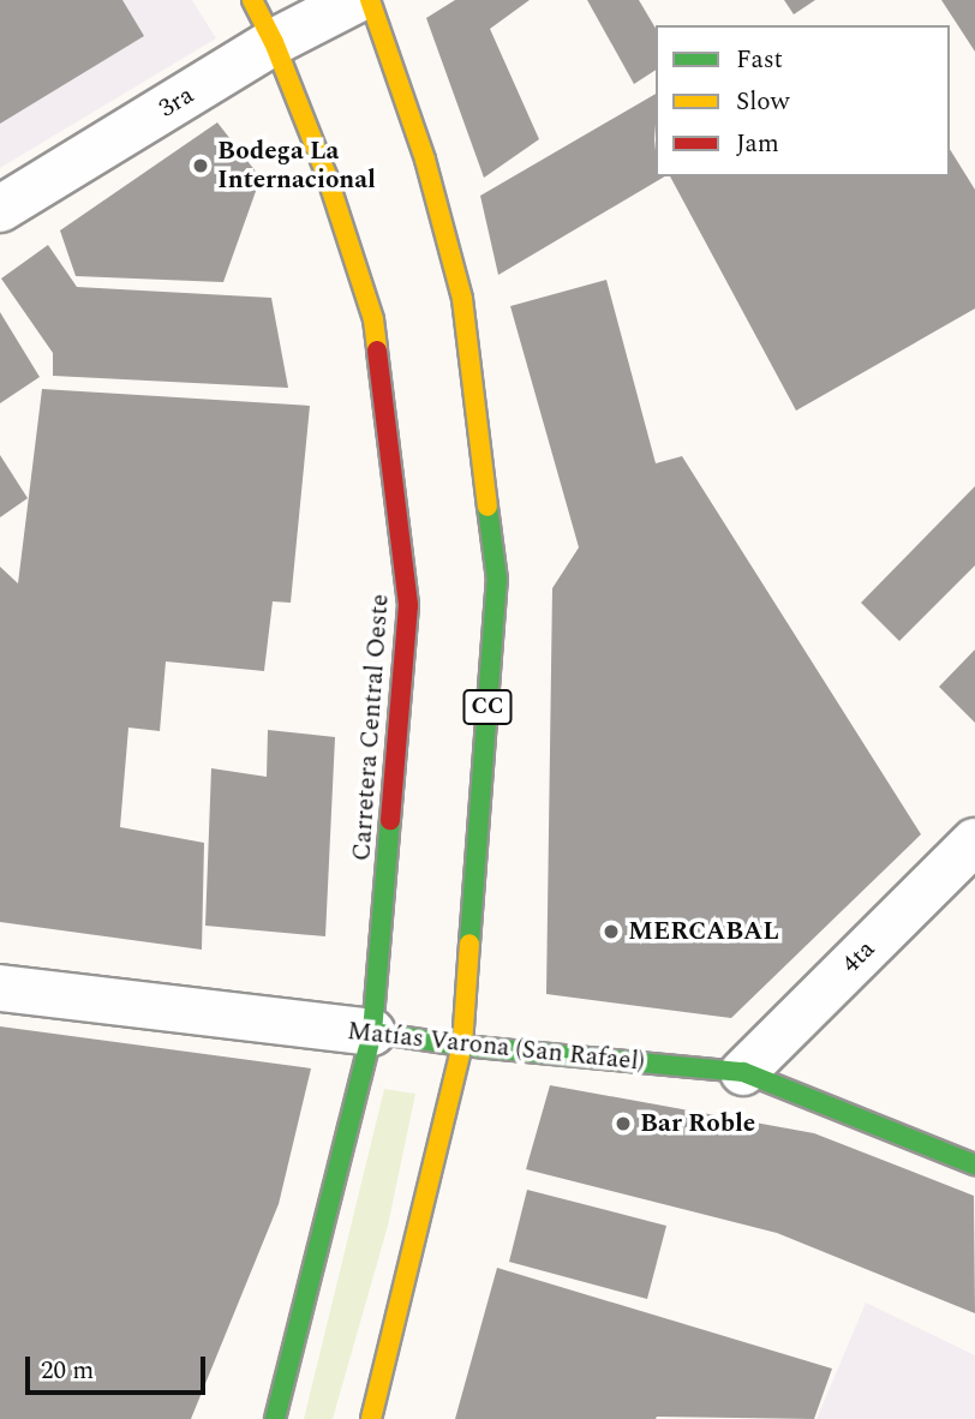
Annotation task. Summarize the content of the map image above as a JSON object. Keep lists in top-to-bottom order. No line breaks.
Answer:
{"streets":{"main road":["CC","Carretera Central Oeste","Matías Varona (San Rafael)"],"street":["3ra","4ta"]},"crossings":[["3ra","Carretera Central Oeste"],["CC","Matías Varona (San Rafael)"],["Carretera Central Oeste","Matías Varona (San Rafael)"],["4ta","Matías Varona (San Rafael)"]],"places":["Bodega La Internacional","MERCABAL","Bar Roble"],"legend":["Fast","Slow","Jam"],"scale_bar":"20 m"}
